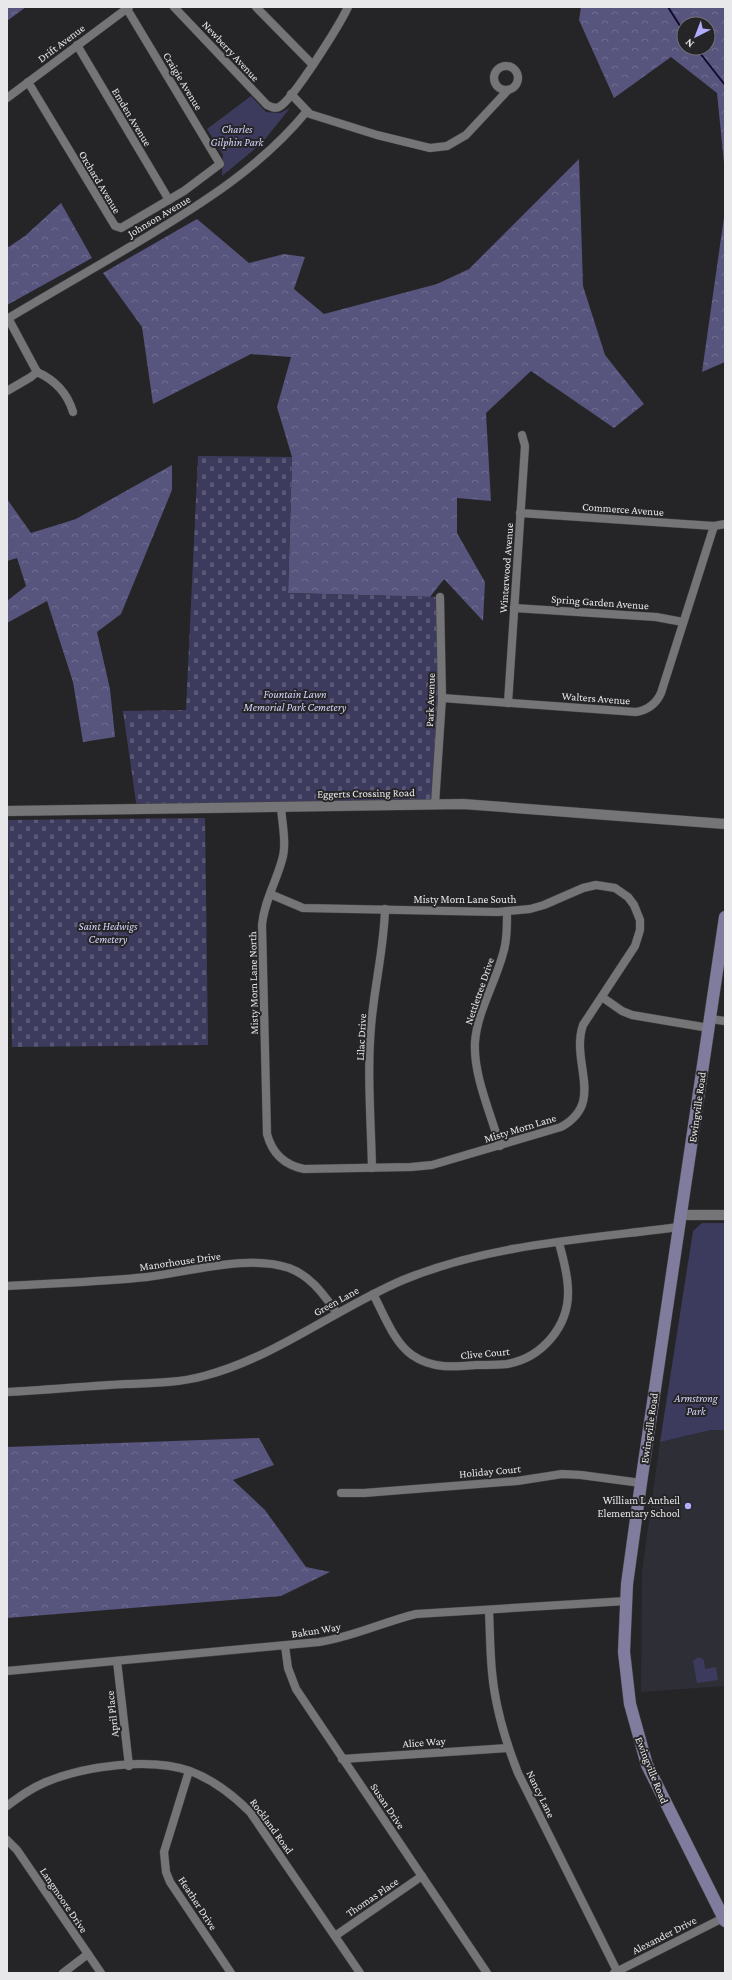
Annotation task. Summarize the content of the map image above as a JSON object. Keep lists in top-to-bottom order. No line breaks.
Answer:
{"streets":{"main road":["Ewingville Road"],"street":["Drift Avenue","Newberry Avenue","Craigie Avenue","Emden Avenue","Orchard Avenue","Johnson Avenue","Commerce Avenue","Winterwood Avenue","Spring Garden Avenue","Walters Avenue","Park Avenue","Eggerts Crossing Road","Misty Morn Lane South","Misty Morn Lane North","Nettletree Drive","Lilac Drive","Misty Morn Lane","Manorhouse Drive","Green Lane","Clive Court","Holiday Court","Bakun Way","April Place","Alice Way","Nancy Lane","Susan Drive","Rockland Road","Thomas Place","Langmoore Drive","Heather Drive","Alexander Drive"]},"crossings":[["Drift Avenue","Craigie Avenue"],["Drift Avenue","Emden Avenue"],["Drift Avenue","Orchard Avenue"],["Craigie Avenue","Orchard Avenue"],["Emden Avenue","Orchard Avenue"],["Commerce Avenue","Winterwood Avenue"],["Commerce Avenue","Walters Avenue"],["Winterwood Avenue","Spring Garden Avenue"],["Winterwood Avenue","Walters Avenue"],["Spring Garden Avenue","Walters Avenue"],["Walters Avenue","Park Avenue"],["Park Avenue","Eggerts Crossing Road"],["Eggerts Crossing Road","Misty Morn Lane North"],["Misty Morn Lane South","Misty Morn Lane North"],["Misty Morn Lane South","Nettletree Drive"],["Misty Morn Lane South","Lilac Drive"],["Misty Morn Lane South","Misty Morn Lane"],["Misty Morn Lane North","Misty Morn Lane"],["Nettletree Drive","Misty Morn Lane"],["Lilac Drive","Misty Morn Lane"],["Ewingville Road","Green Lane"],["Ewingville Road","Holiday Court"],["Ewingville Road","Bakun Way"],["Ewingville Road","Alexander Drive"],["Manorhouse Drive","Green Lane"],["Green Lane","Clive Court"],["Bakun Way","April Place"],["Bakun Way","Nancy Lane"],["Bakun Way","Susan Drive"],["April Place","Rockland Road"],["Alice Way","Nancy Lane"],["Alice Way","Susan Drive"],["Nancy Lane","Alexander Drive"],["Susan Drive","Thomas Place"],["Rockland Road","Thomas Place"],["Rockland Road","Heather Drive"]],"parks":["Charles Gilphin Park","Fountain Lawn Memorial Park Cemetery","Saint Hedwigs Cemetery","Armstrong Park"],"places":["William L Antheil Elementary School"],"north":"bottom left"}
